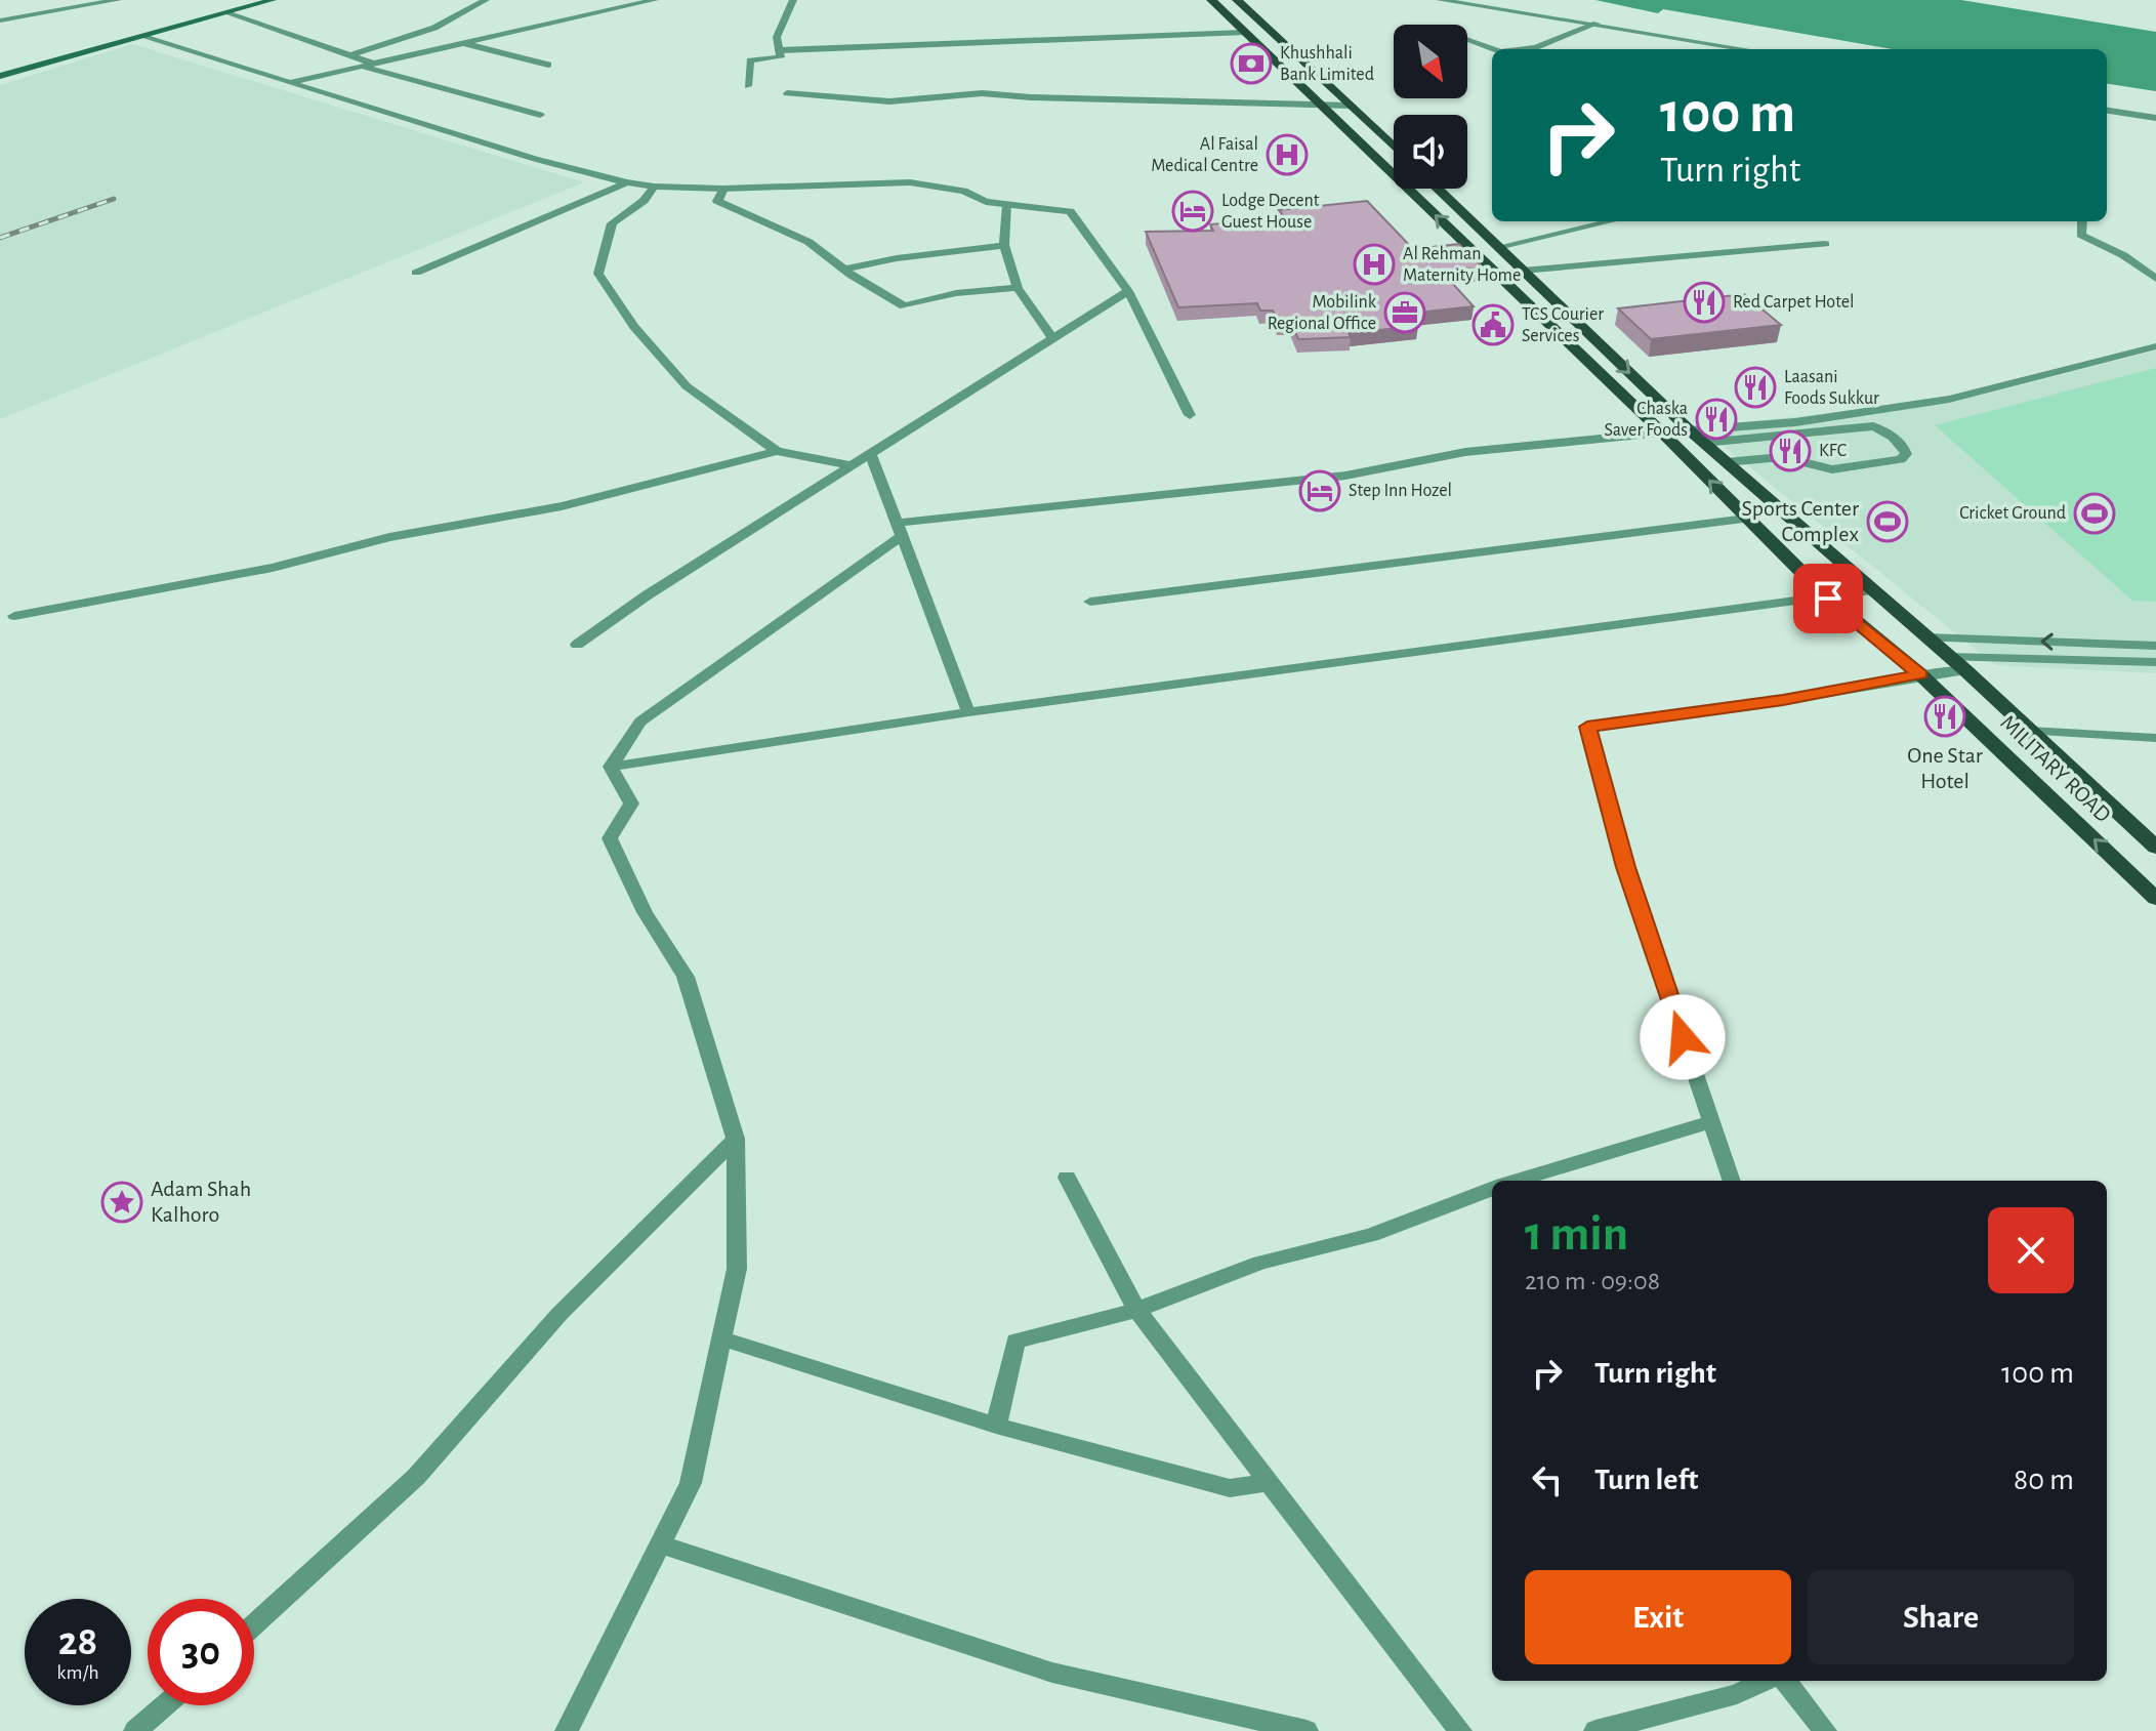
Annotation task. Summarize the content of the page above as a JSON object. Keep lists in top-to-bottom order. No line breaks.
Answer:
{"streets":{"main road":["MILITARY ROAD"]},"places":{"bank":["Khushhali Bank Limited"],"hospital":["Al Faisal Medical Centre","Al Rehman Maternity Home"],"hotel":["Lodge Decent Guest House","Step Inn Hozel"],"restaurant":["Red Carpet Hotel","Laasani Foods Sukkur","Chaska Saver Foods","KFC","One Star Hotel"],"office":["Mobilink Regional Office"],"public building":["TCS Courier Services"],"sports":["Cricket Ground","Sports Center Complex"],"place":["Adam Shah Kalhoro"]},"north":"bottom right","page":{"turn":["100 m","Turn right"],"heading":["1 min","210 m · 09:08"],"list":[{"name":"Turn right","value":"100 m"},{"name":"Turn left","value":"80 m"}],"buttons":["Exit","Share"],"speed":"28 km/h","limit":"30"}}
